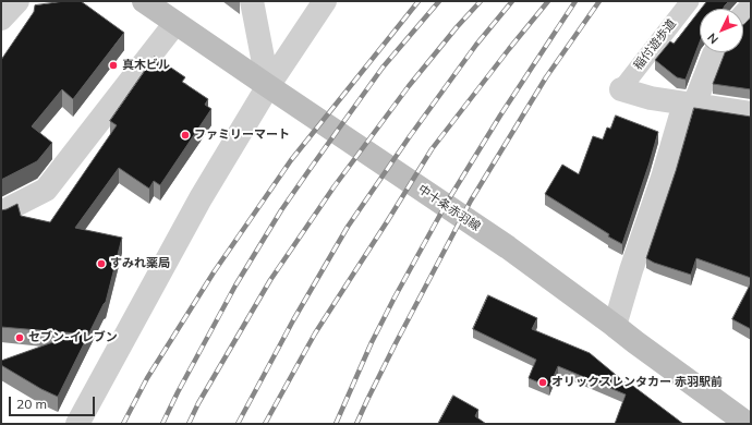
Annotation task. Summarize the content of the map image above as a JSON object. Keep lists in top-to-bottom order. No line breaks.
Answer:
{"streets":{"main road":["中十条赤羽線"],"street":["稲付遊歩道"]},"places":["真木ビル","ファミリーマート","すみれ薬局","セブン-イレブン","オリックスレンタカー 赤羽駅前"],"scale_bar":"20 m","north":"bottom left"}
